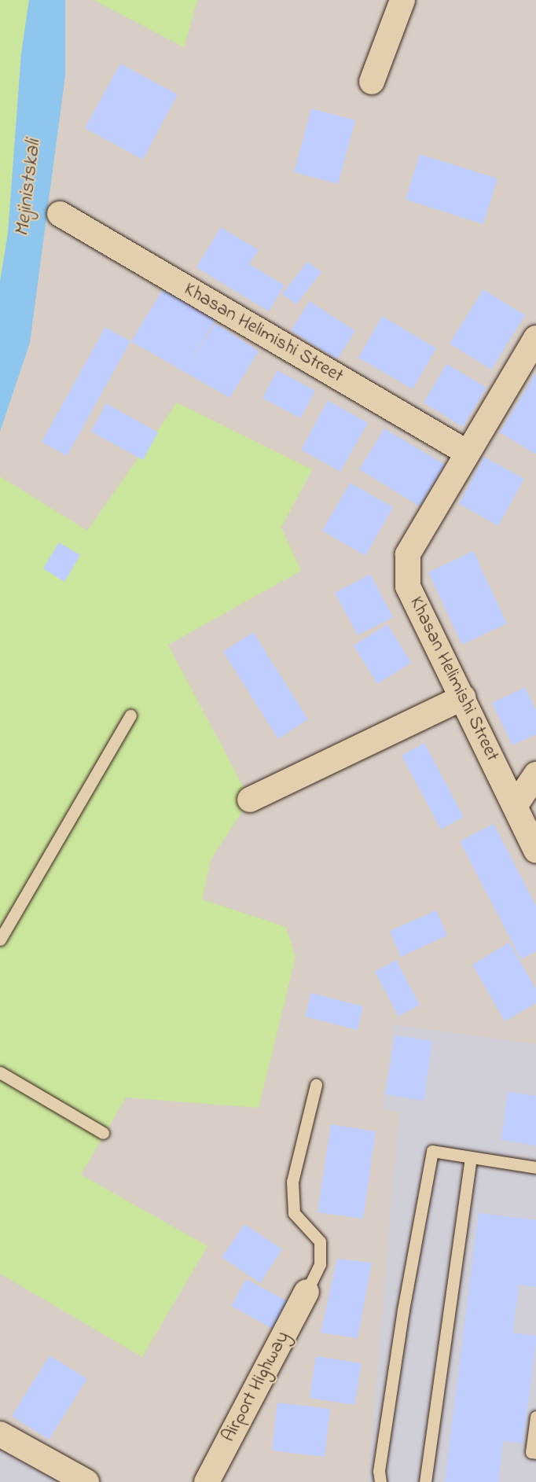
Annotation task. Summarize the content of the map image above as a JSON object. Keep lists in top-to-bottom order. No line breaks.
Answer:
{"streets":{"street":["Khasan Helimishi Street","Airport Highway"]},"water":["Mejinistskali"]}
